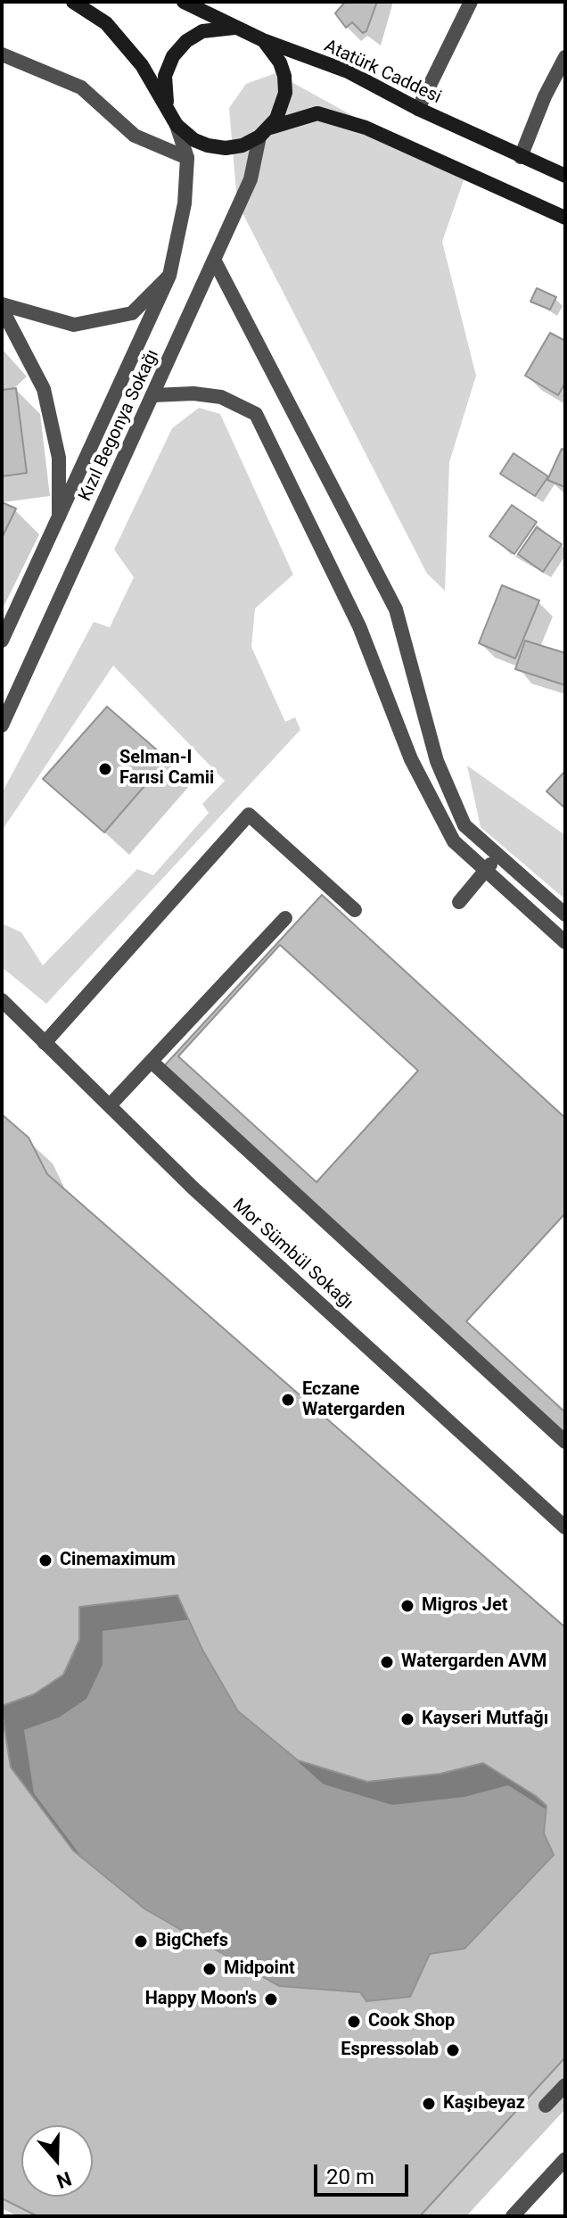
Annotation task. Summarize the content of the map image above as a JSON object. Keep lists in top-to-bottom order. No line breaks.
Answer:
{"streets":{"main road":["Atatürk Caddesi"],"street":["Kızıl Begonya Sokağı","Mor Sümbül Sokağı"]},"crossings":[["Atatürk Caddesi","Kızıl Begonya Sokağı"]],"places":["Selman-I Farısi Camii","Eczane Watergarden","Cinemaximum","Migros Jet","Watergarden AVM","Kayseri Mutfağı","BigChefs","Midpoint","Happy Moon's","Cook Shop","Espressolab","Kaşıbeyaz"],"scale_bar":"20 m","north":"bottom"}
